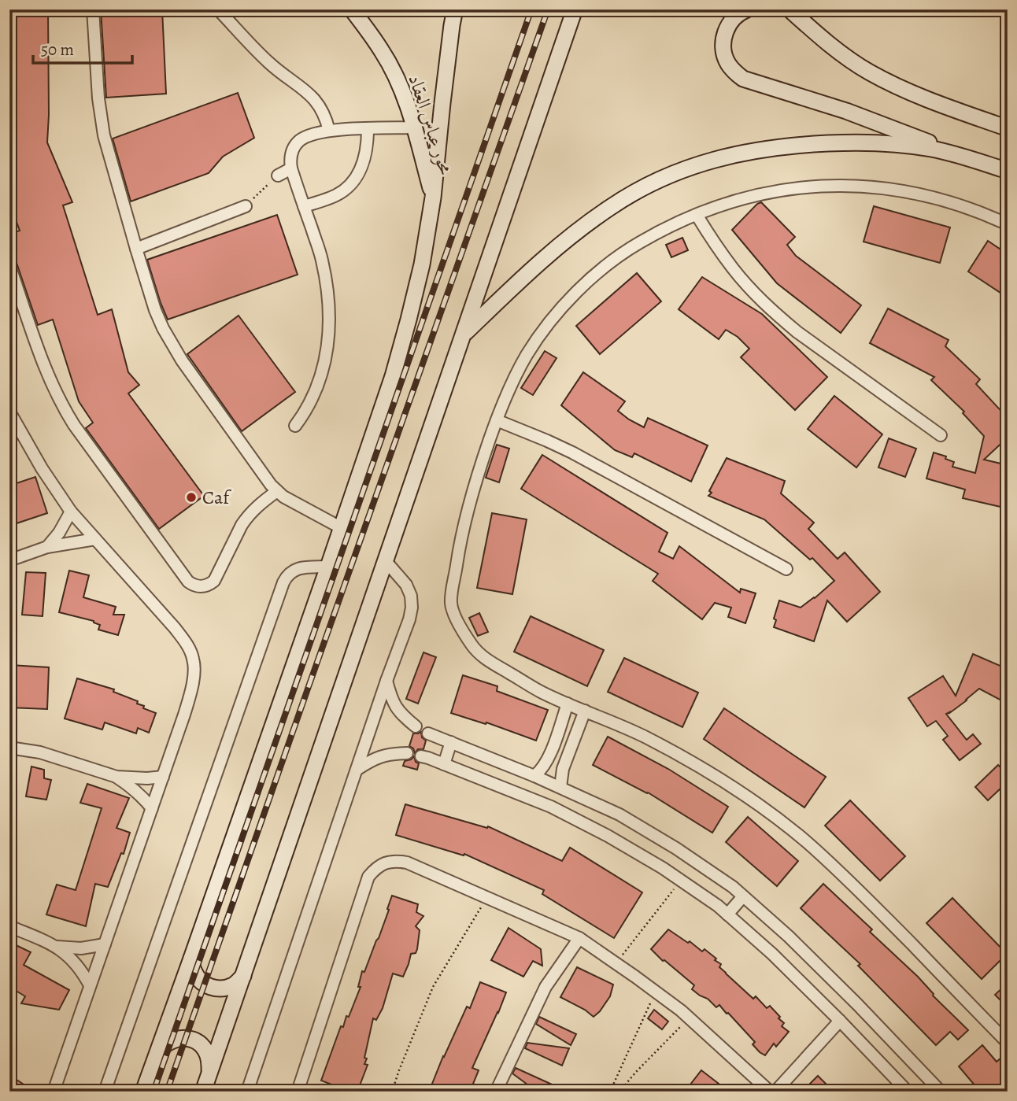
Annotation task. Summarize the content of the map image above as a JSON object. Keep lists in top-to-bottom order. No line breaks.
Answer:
{"streets":{"main road":["محور عباس العقاد"]},"places":["Caf"],"scale_bar":"50 m"}
